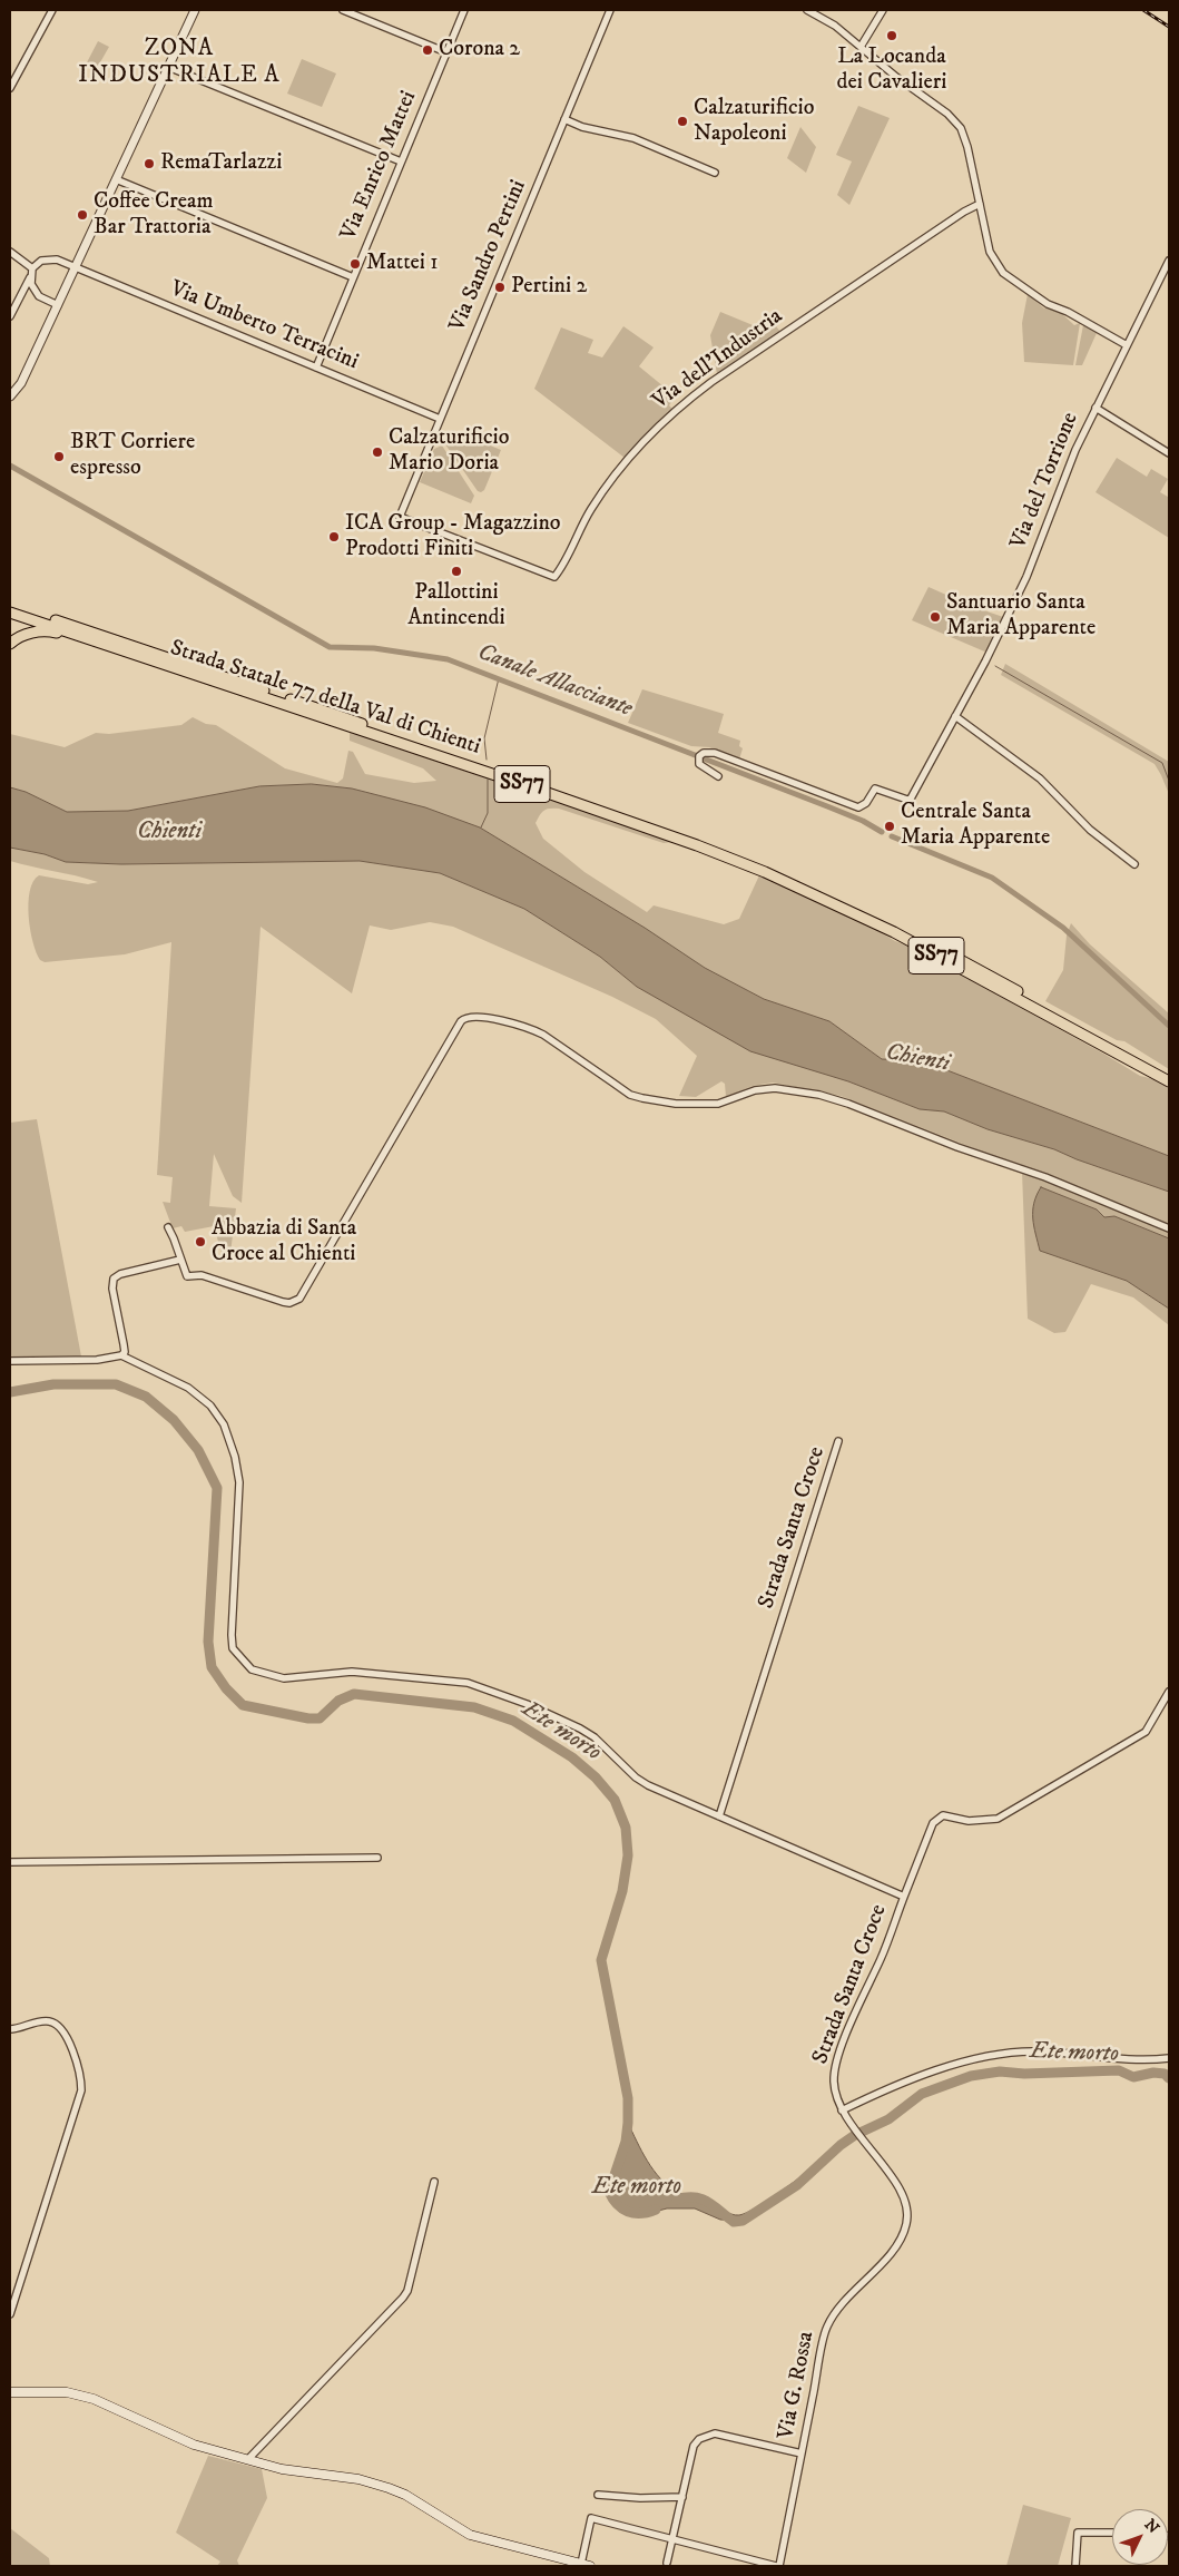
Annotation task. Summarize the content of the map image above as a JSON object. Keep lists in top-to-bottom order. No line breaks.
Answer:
{"streets":{"highway":["Strada Statale 77 della Val di Chienti","SS77"],"street":["Via Enrico Mattei","Via Sandro Pertini","Via Umberto Terracini","Via dell'Industria","Via del Torrione","Strada Santa Croce","Via G. Rossa"]},"crossings":[["Via Enrico Mattei","Via Umberto Terracini"],["Via Sandro Pertini","Via Umberto Terracini"],["Via Sandro Pertini","Via dell'Industria"],["Strada Santa Croce","Via G. Rossa"]],"districts":["ZONA INDUSTRIALE A"],"water":["Canale Allacciante","Chienti","Ete morto"],"places":["La Locanda dei Cavalieri","Corona 2","Calzaturificio Napoleoni","RemaTarlazzi","Coffee Cream Bar Trattoria","Mattei 1","Pertini 2","Calzaturificio Mario Doria","BRT Corriere espresso","ICA Group - Magazzino Prodotti Finiti","Pallottini Antincendi","Santuario Santa Maria Apparente","Centrale Santa Maria Apparente","Abbazia di Santa Croce al Chienti"],"north":"top right"}
